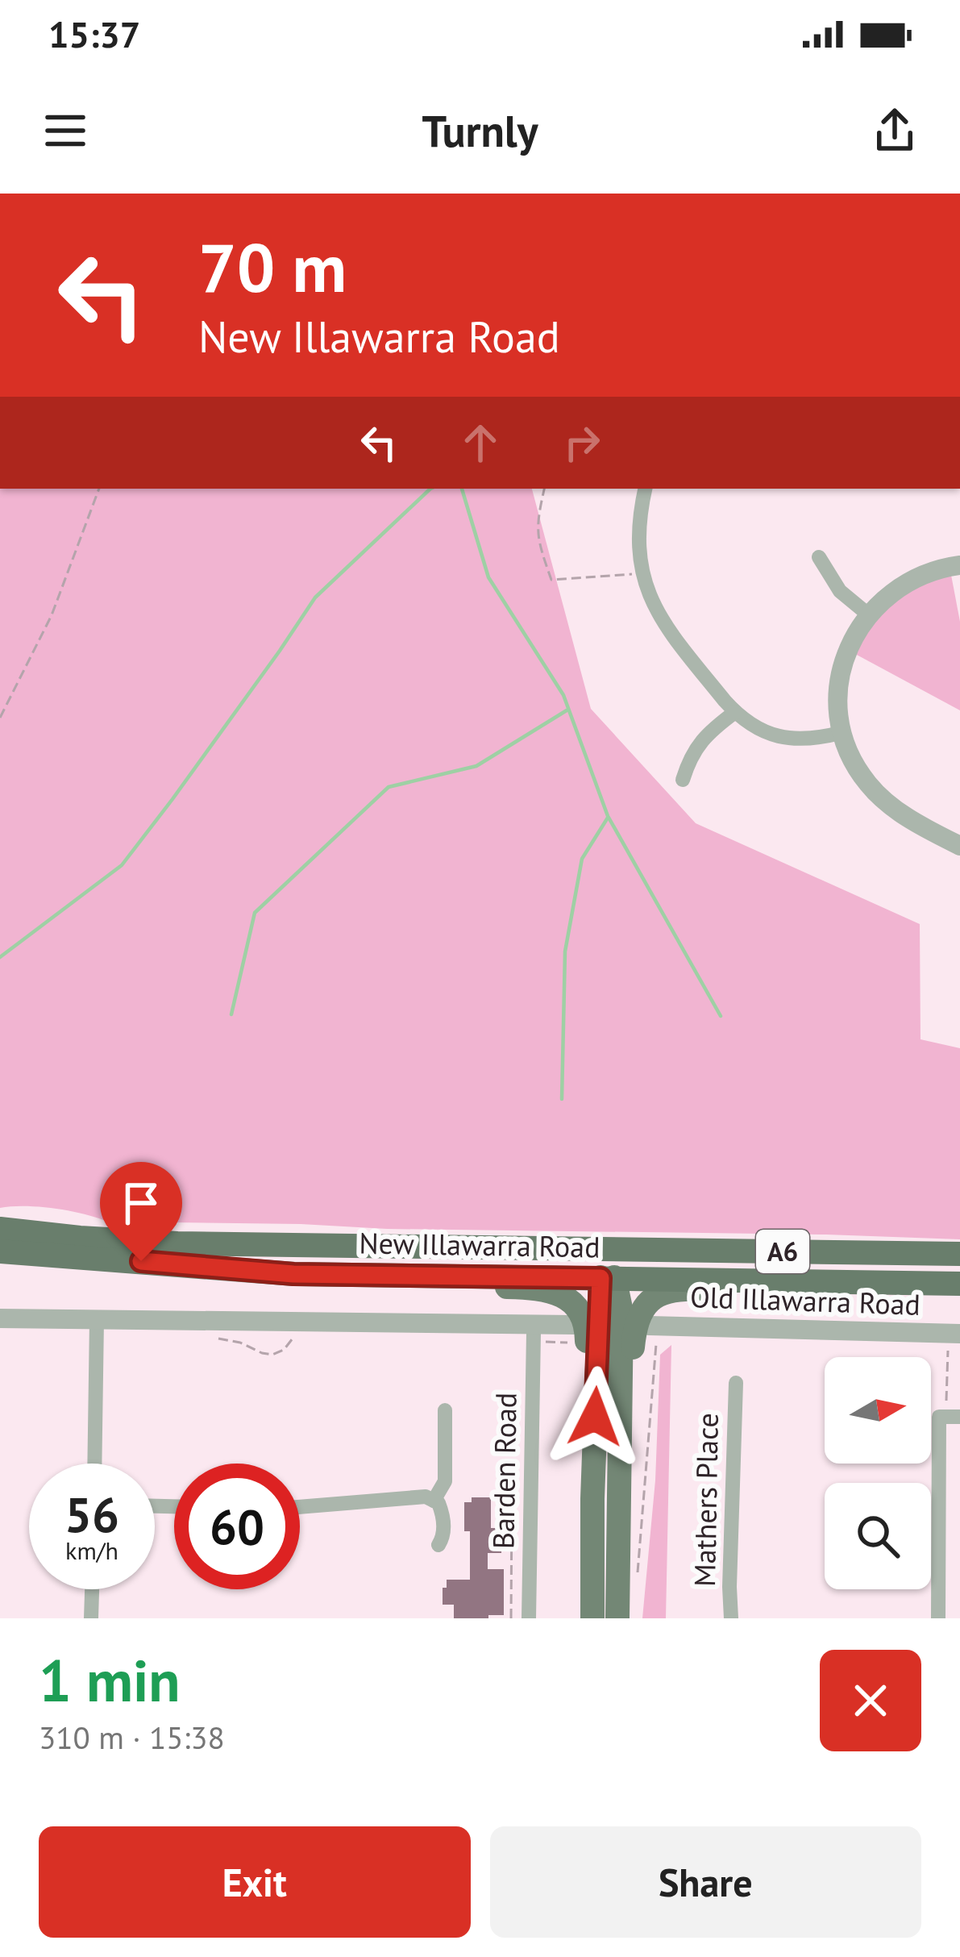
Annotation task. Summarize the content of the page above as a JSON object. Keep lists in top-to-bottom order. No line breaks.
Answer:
{"streets":{"highway":["New Illawarra Road","A6"],"street":["Old Illawarra Road","Barden Road","Mathers Place"]},"crossings":[["Old Illawarra Road","Barden Road"]],"north":"right","page":{"status":"15:37","header":"Turnly","turn":["70 m","New Illawarra Road"],"speed":"56 km/h","limit":"60","heading":["1 min","310 m · 15:38"],"buttons":["Exit","Share"]}}
